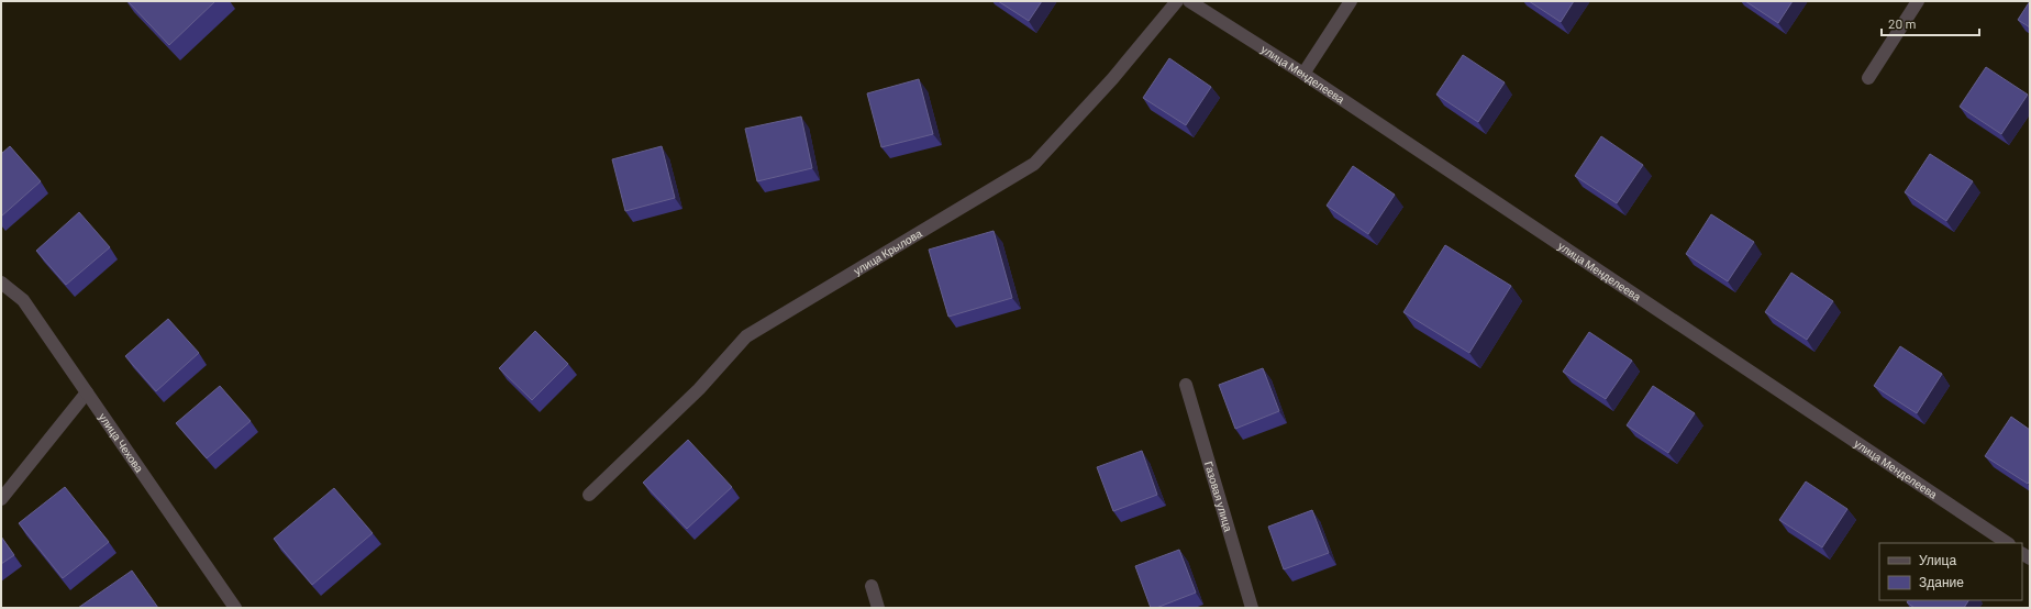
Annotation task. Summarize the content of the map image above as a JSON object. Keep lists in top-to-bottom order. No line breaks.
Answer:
{"streets":{"street":["улица Менделеева","улица Крылова","улица Чехова","Газовая улица"]},"legend":["Улица","Здание"],"scale_bar":"20 m"}
